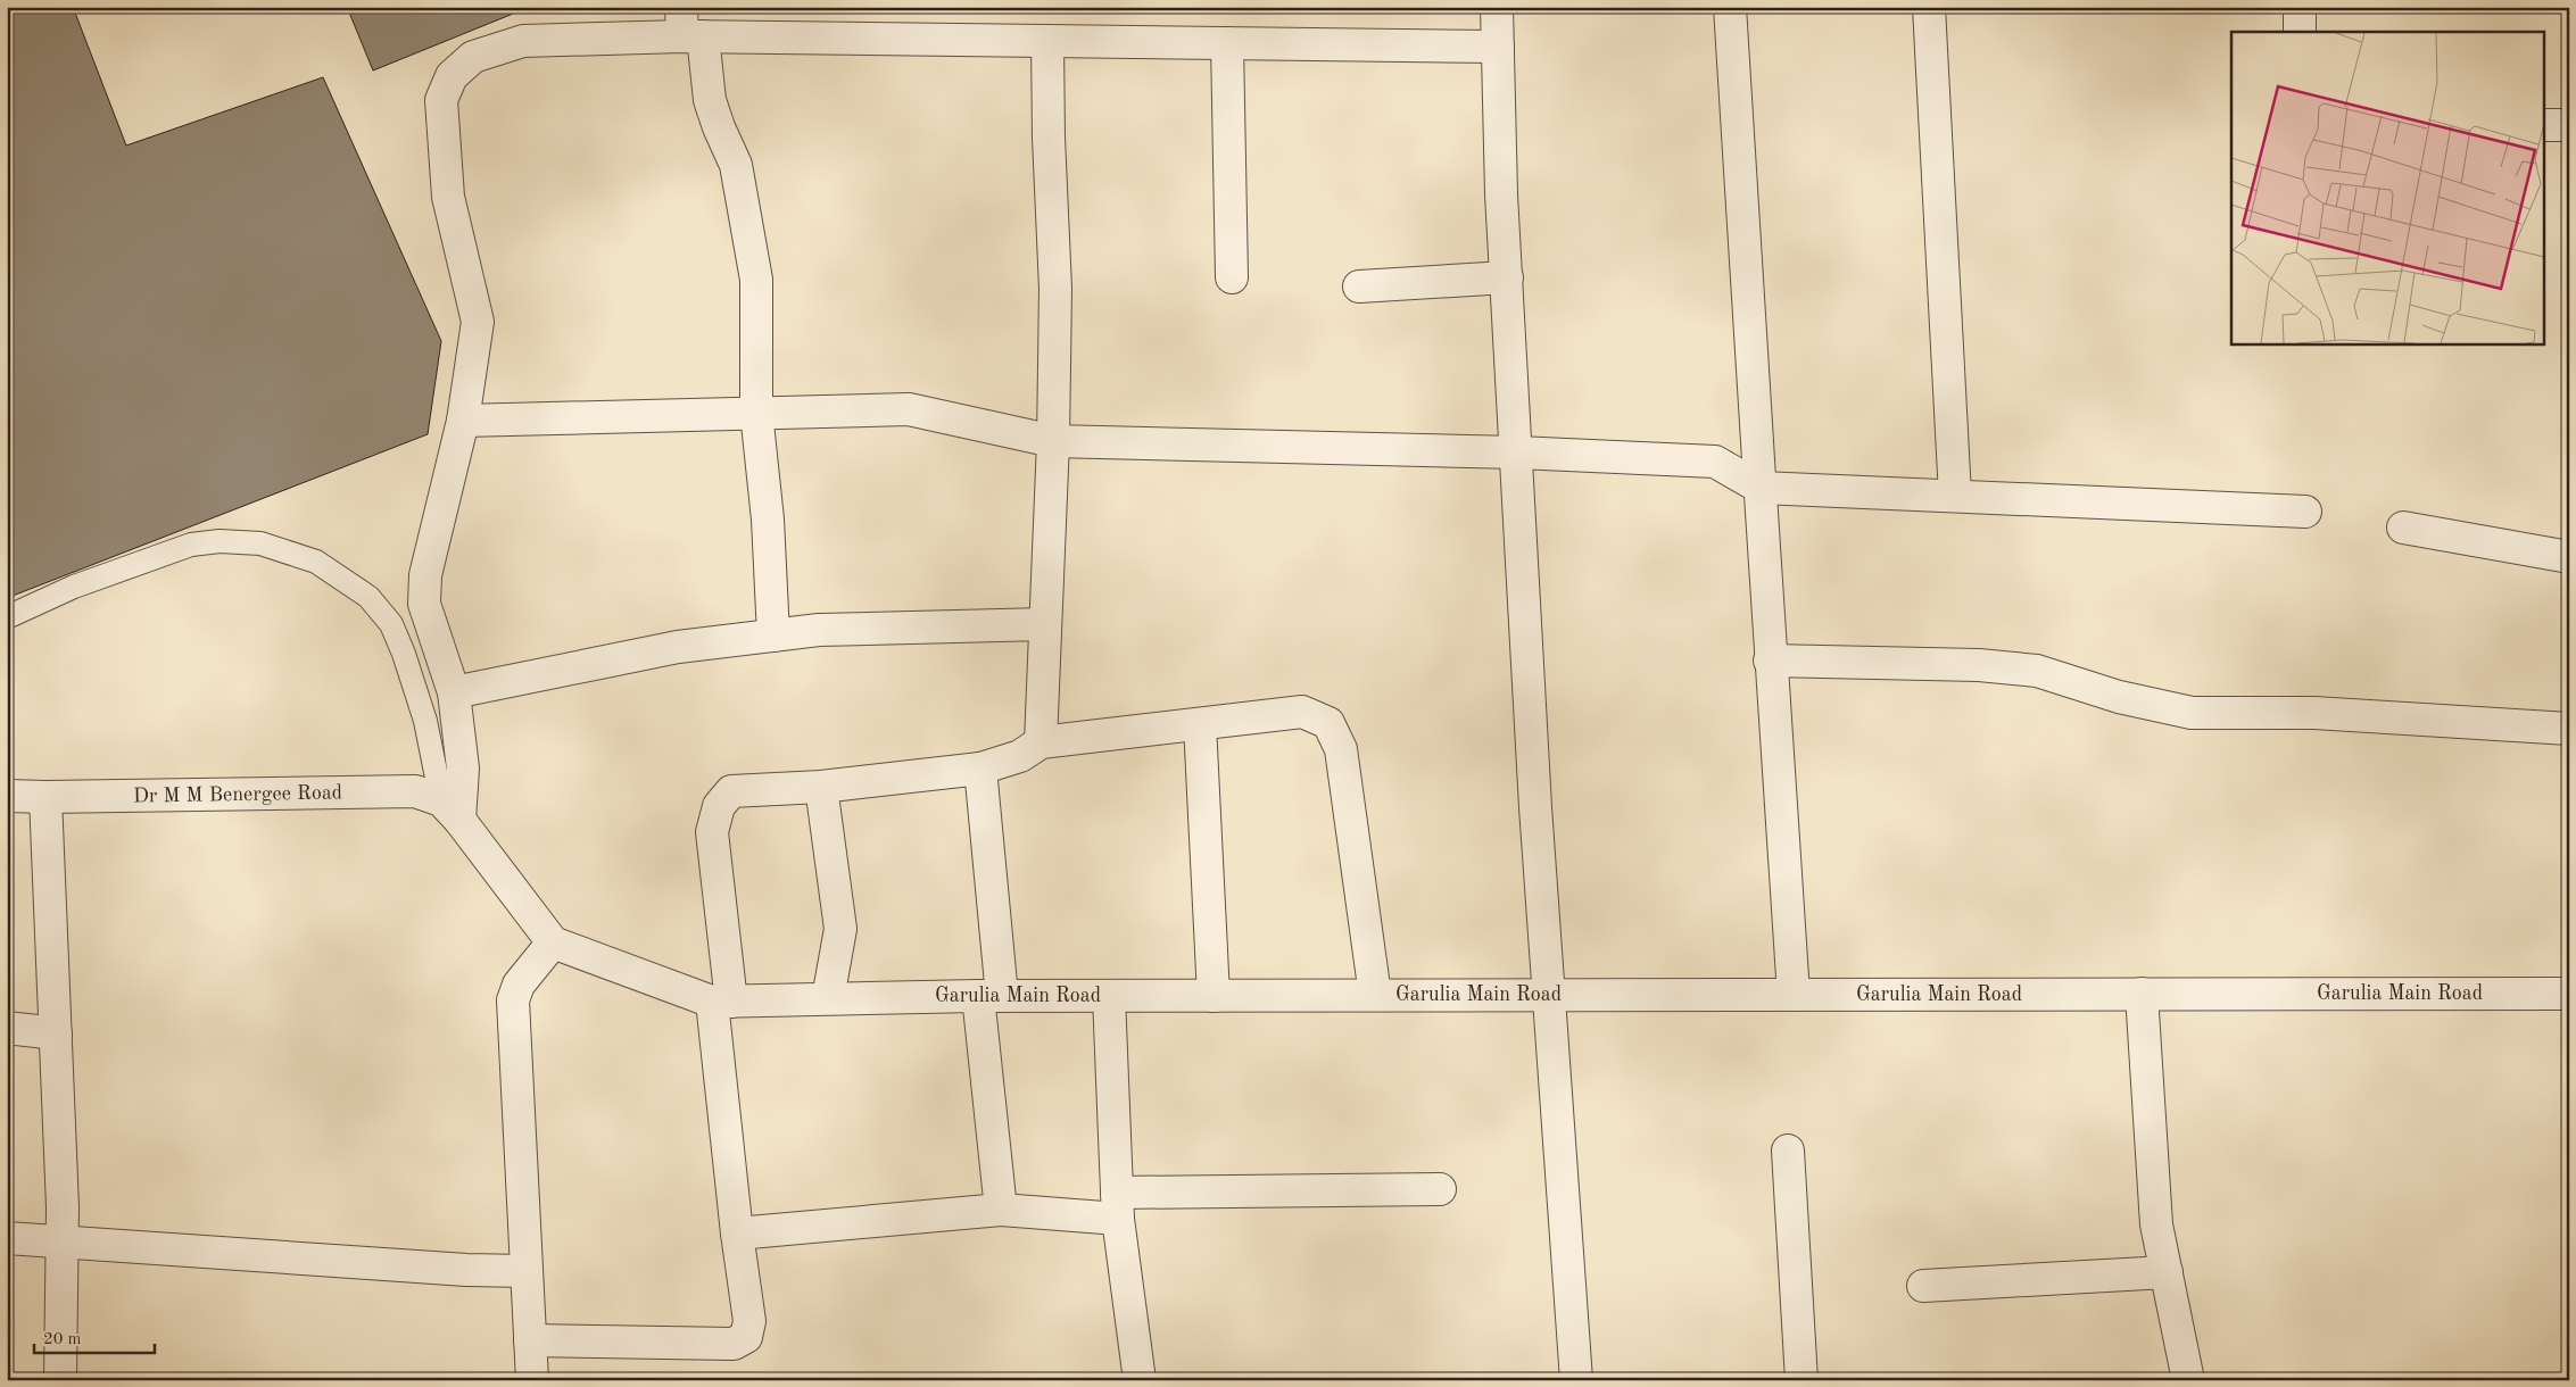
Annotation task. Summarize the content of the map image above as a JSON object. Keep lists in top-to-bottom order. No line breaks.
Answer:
{"streets":{"street":["Dr M M Benergee Road","Garulia Main Road"]},"scale_bar":"20 m"}
